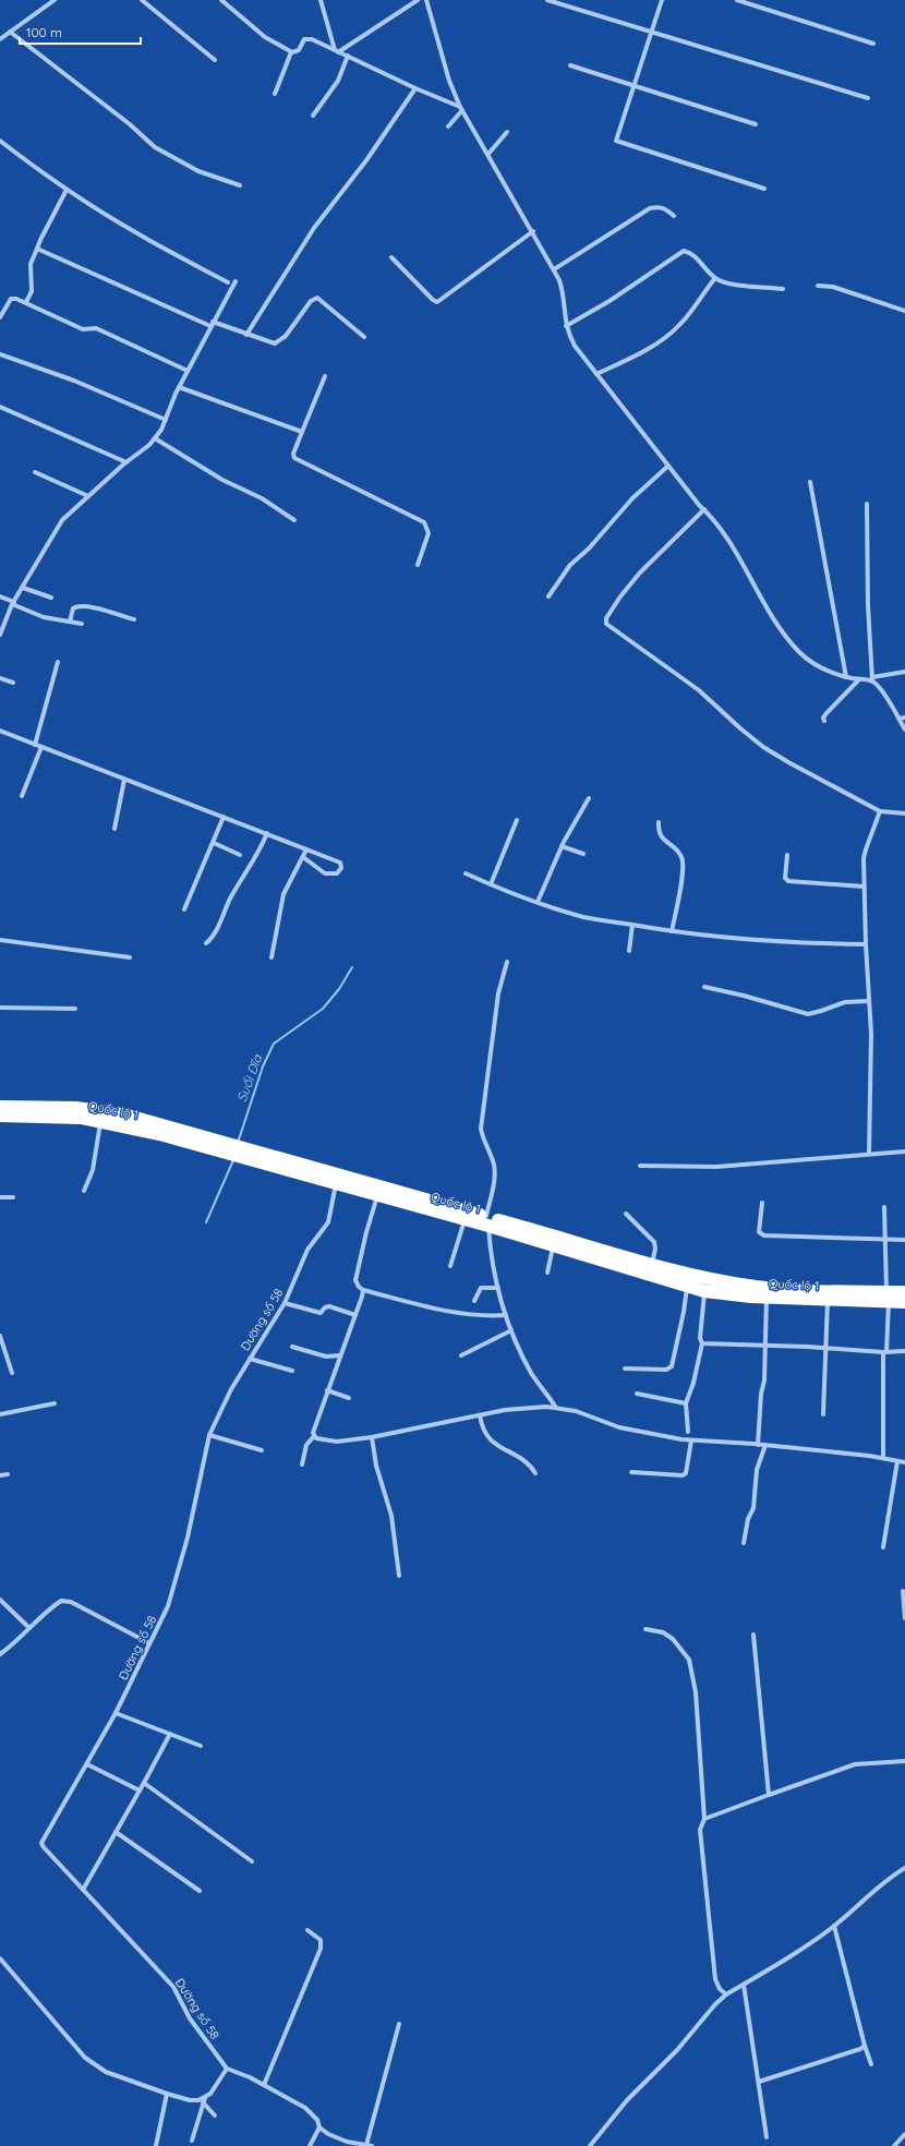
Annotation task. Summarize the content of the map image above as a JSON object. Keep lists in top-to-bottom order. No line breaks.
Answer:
{"streets":{"highway":["Quốc lộ 1"],"street":["Đường số 58"]},"crossings":[["Quốc lộ 1","Đường số 58"]],"water":["Suối Đĩa"],"scale_bar":"100 m"}
